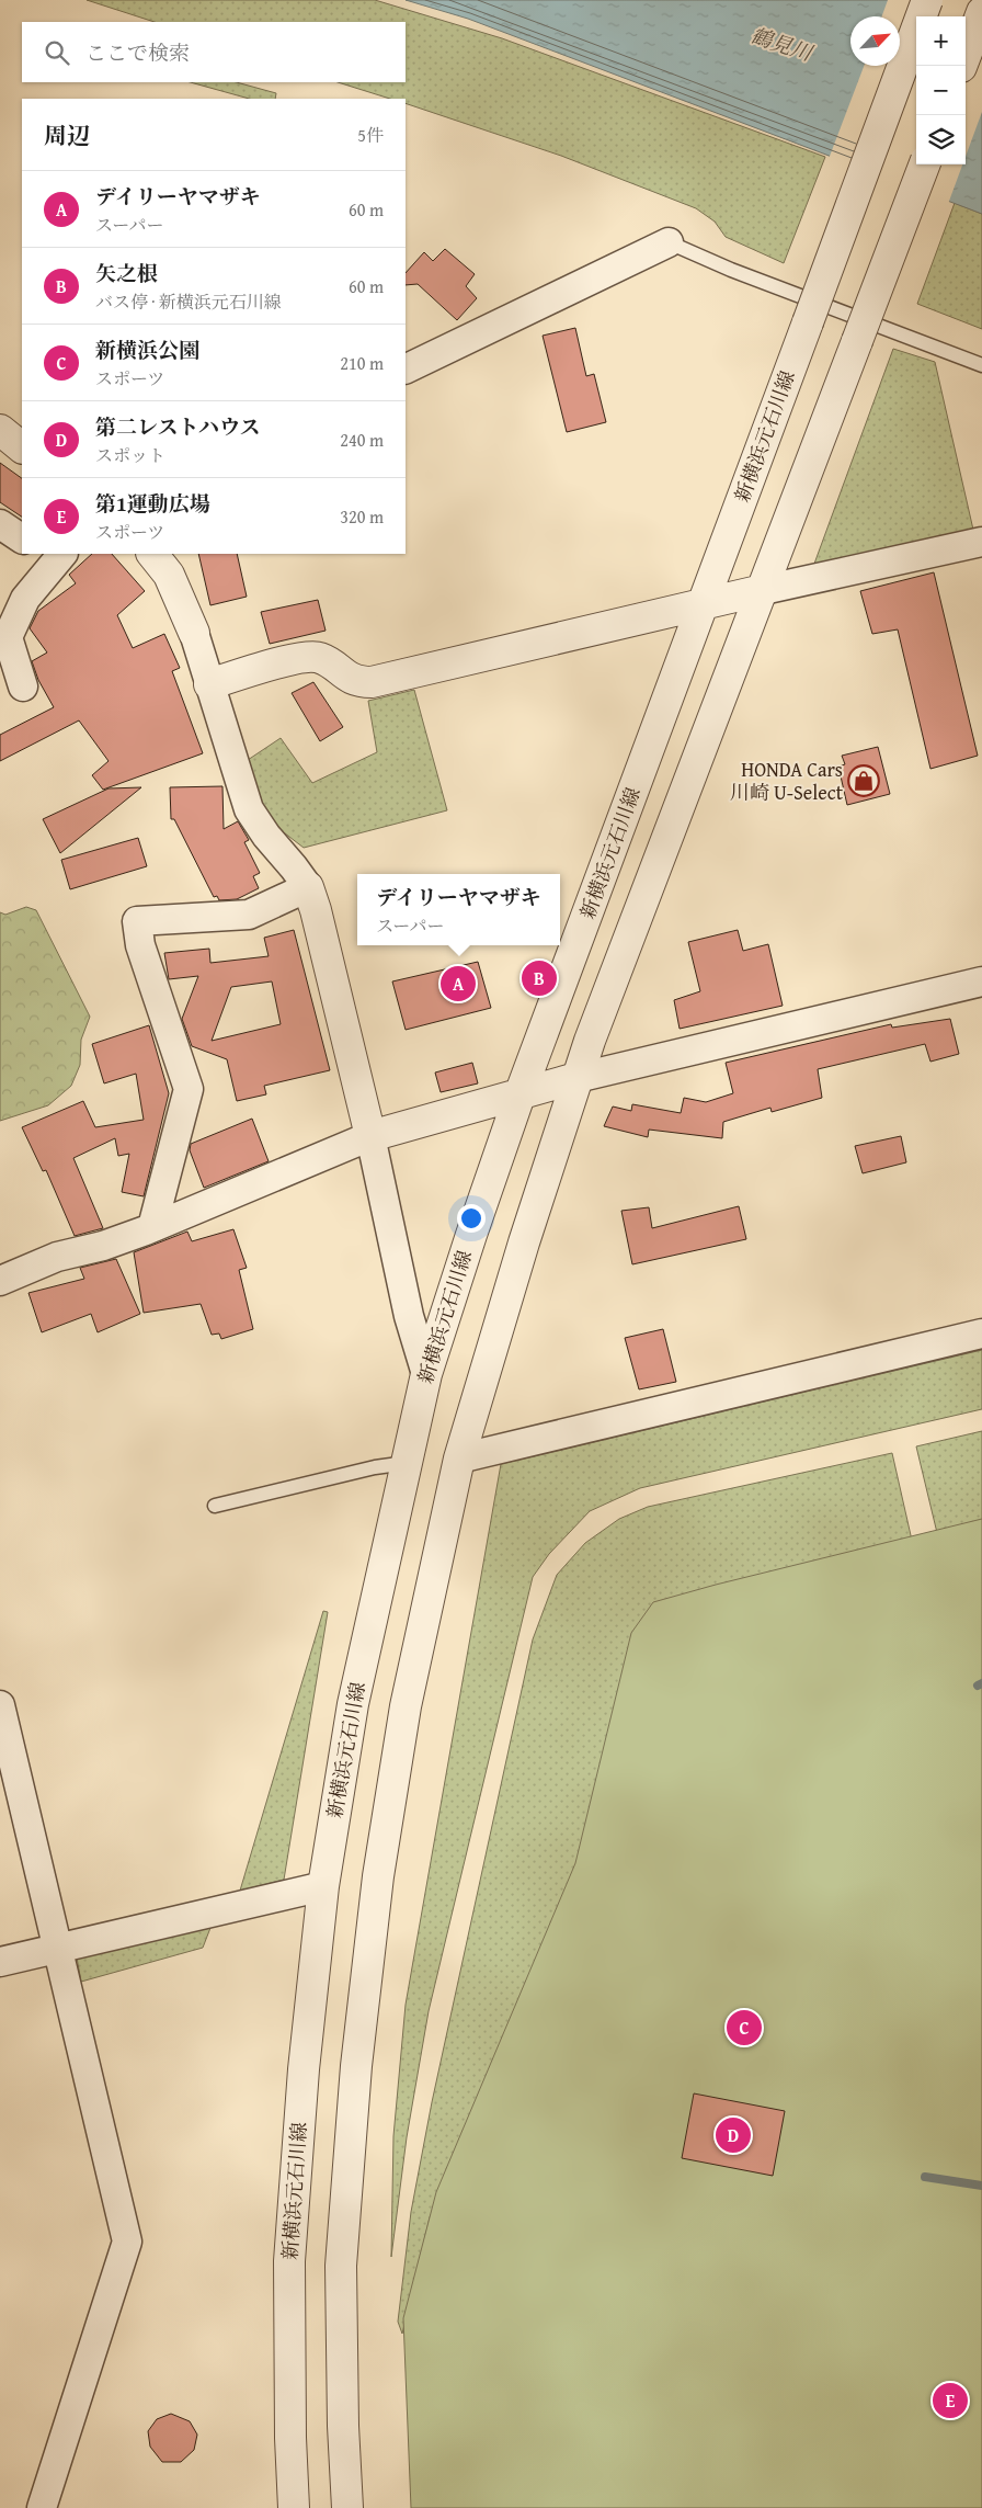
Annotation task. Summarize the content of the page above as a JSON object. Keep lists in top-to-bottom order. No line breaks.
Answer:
{"streets":{"street":["新横浜元石川線"]},"water":["鶴見川"],"places":{"shop":["HONDA Cars 川崎 U-Select"]},"north":"top right","page":{"map_buttons":["+","−"],"search":"ここで検索","heading":["周辺","5件"],"list":[{"mark":"A","name":"デイリーヤマザキ","note":"スーパー","value":"60 m"},{"mark":"B","name":"矢之根","note":"バス停 · 新横浜元石川線","value":"60 m"},{"mark":"C","name":"新横浜公園","note":"スポーツ","value":"210 m"},{"mark":"D","name":"第二レストハウス","note":"スポット","value":"240 m"},{"mark":"E","name":"第1運動広場","note":"スポーツ","value":"320 m"}],"popup":["デイリーヤマザキ","スーパー"],"pins":["B","A","C","D","E"]}}
